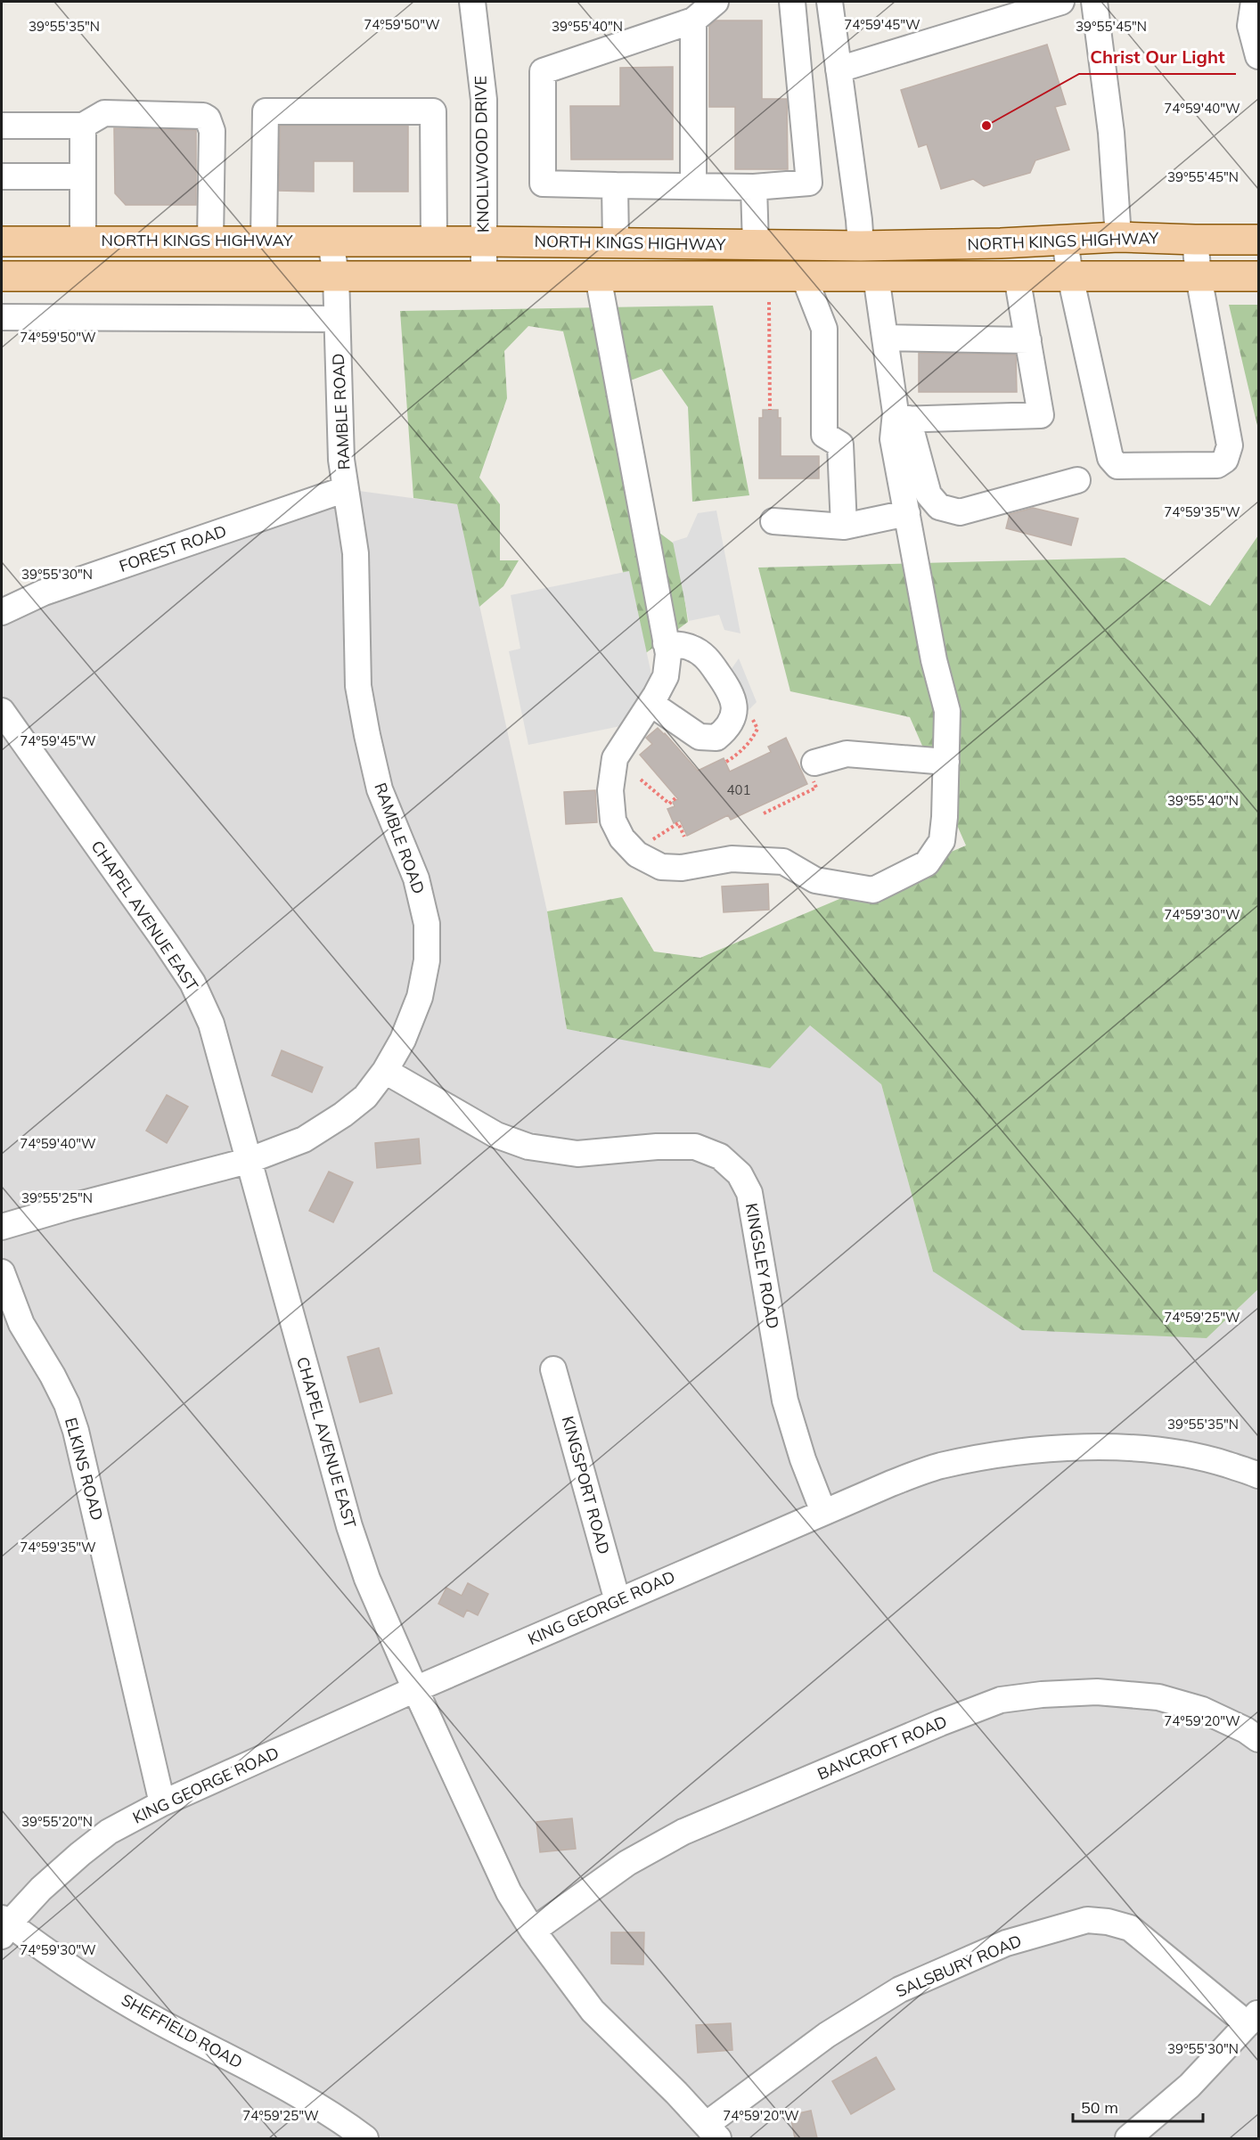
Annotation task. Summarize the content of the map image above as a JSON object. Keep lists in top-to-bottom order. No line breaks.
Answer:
{"streets":{"main road":["NORTH KINGS HIGHWAY"],"street":["KNOLLWOOD DRIVE","RAMBLE ROAD","FOREST ROAD","CHAPEL AVENUE EAST","KINGSLEY ROAD","ELKINS ROAD","KINGSPORT ROAD","KING GEORGE ROAD","BANCROFT ROAD","SALSBURY ROAD","SHEFFIELD ROAD"]},"crossings":[["KNOLLWOOD DRIVE","NORTH KINGS HIGHWAY"],["NORTH KINGS HIGHWAY","RAMBLE ROAD"],["RAMBLE ROAD","FOREST ROAD"],["RAMBLE ROAD","CHAPEL AVENUE EAST"],["RAMBLE ROAD","KINGSLEY ROAD"],["CHAPEL AVENUE EAST","KING GEORGE ROAD"],["CHAPEL AVENUE EAST","BANCROFT ROAD"],["CHAPEL AVENUE EAST","SALSBURY ROAD"],["KINGSLEY ROAD","KING GEORGE ROAD"],["ELKINS ROAD","KING GEORGE ROAD"],["KINGSPORT ROAD","KING GEORGE ROAD"],["KING GEORGE ROAD","SHEFFIELD ROAD"]],"places":["Christ Our Light"],"house_numbers":["401"],"scale_bar":"50 m","coordinates":["74°59'45\"W","74°59'50\"W","39°55'35\"N","39°55'40\"N","39°55'45\"N","74°59'40\"W","74°59'35\"W","39°55'30\"N","74°59'30\"W","39°55'25\"N","74°59'25\"W","74°59'20\"W","39°55'20\"N"]}
